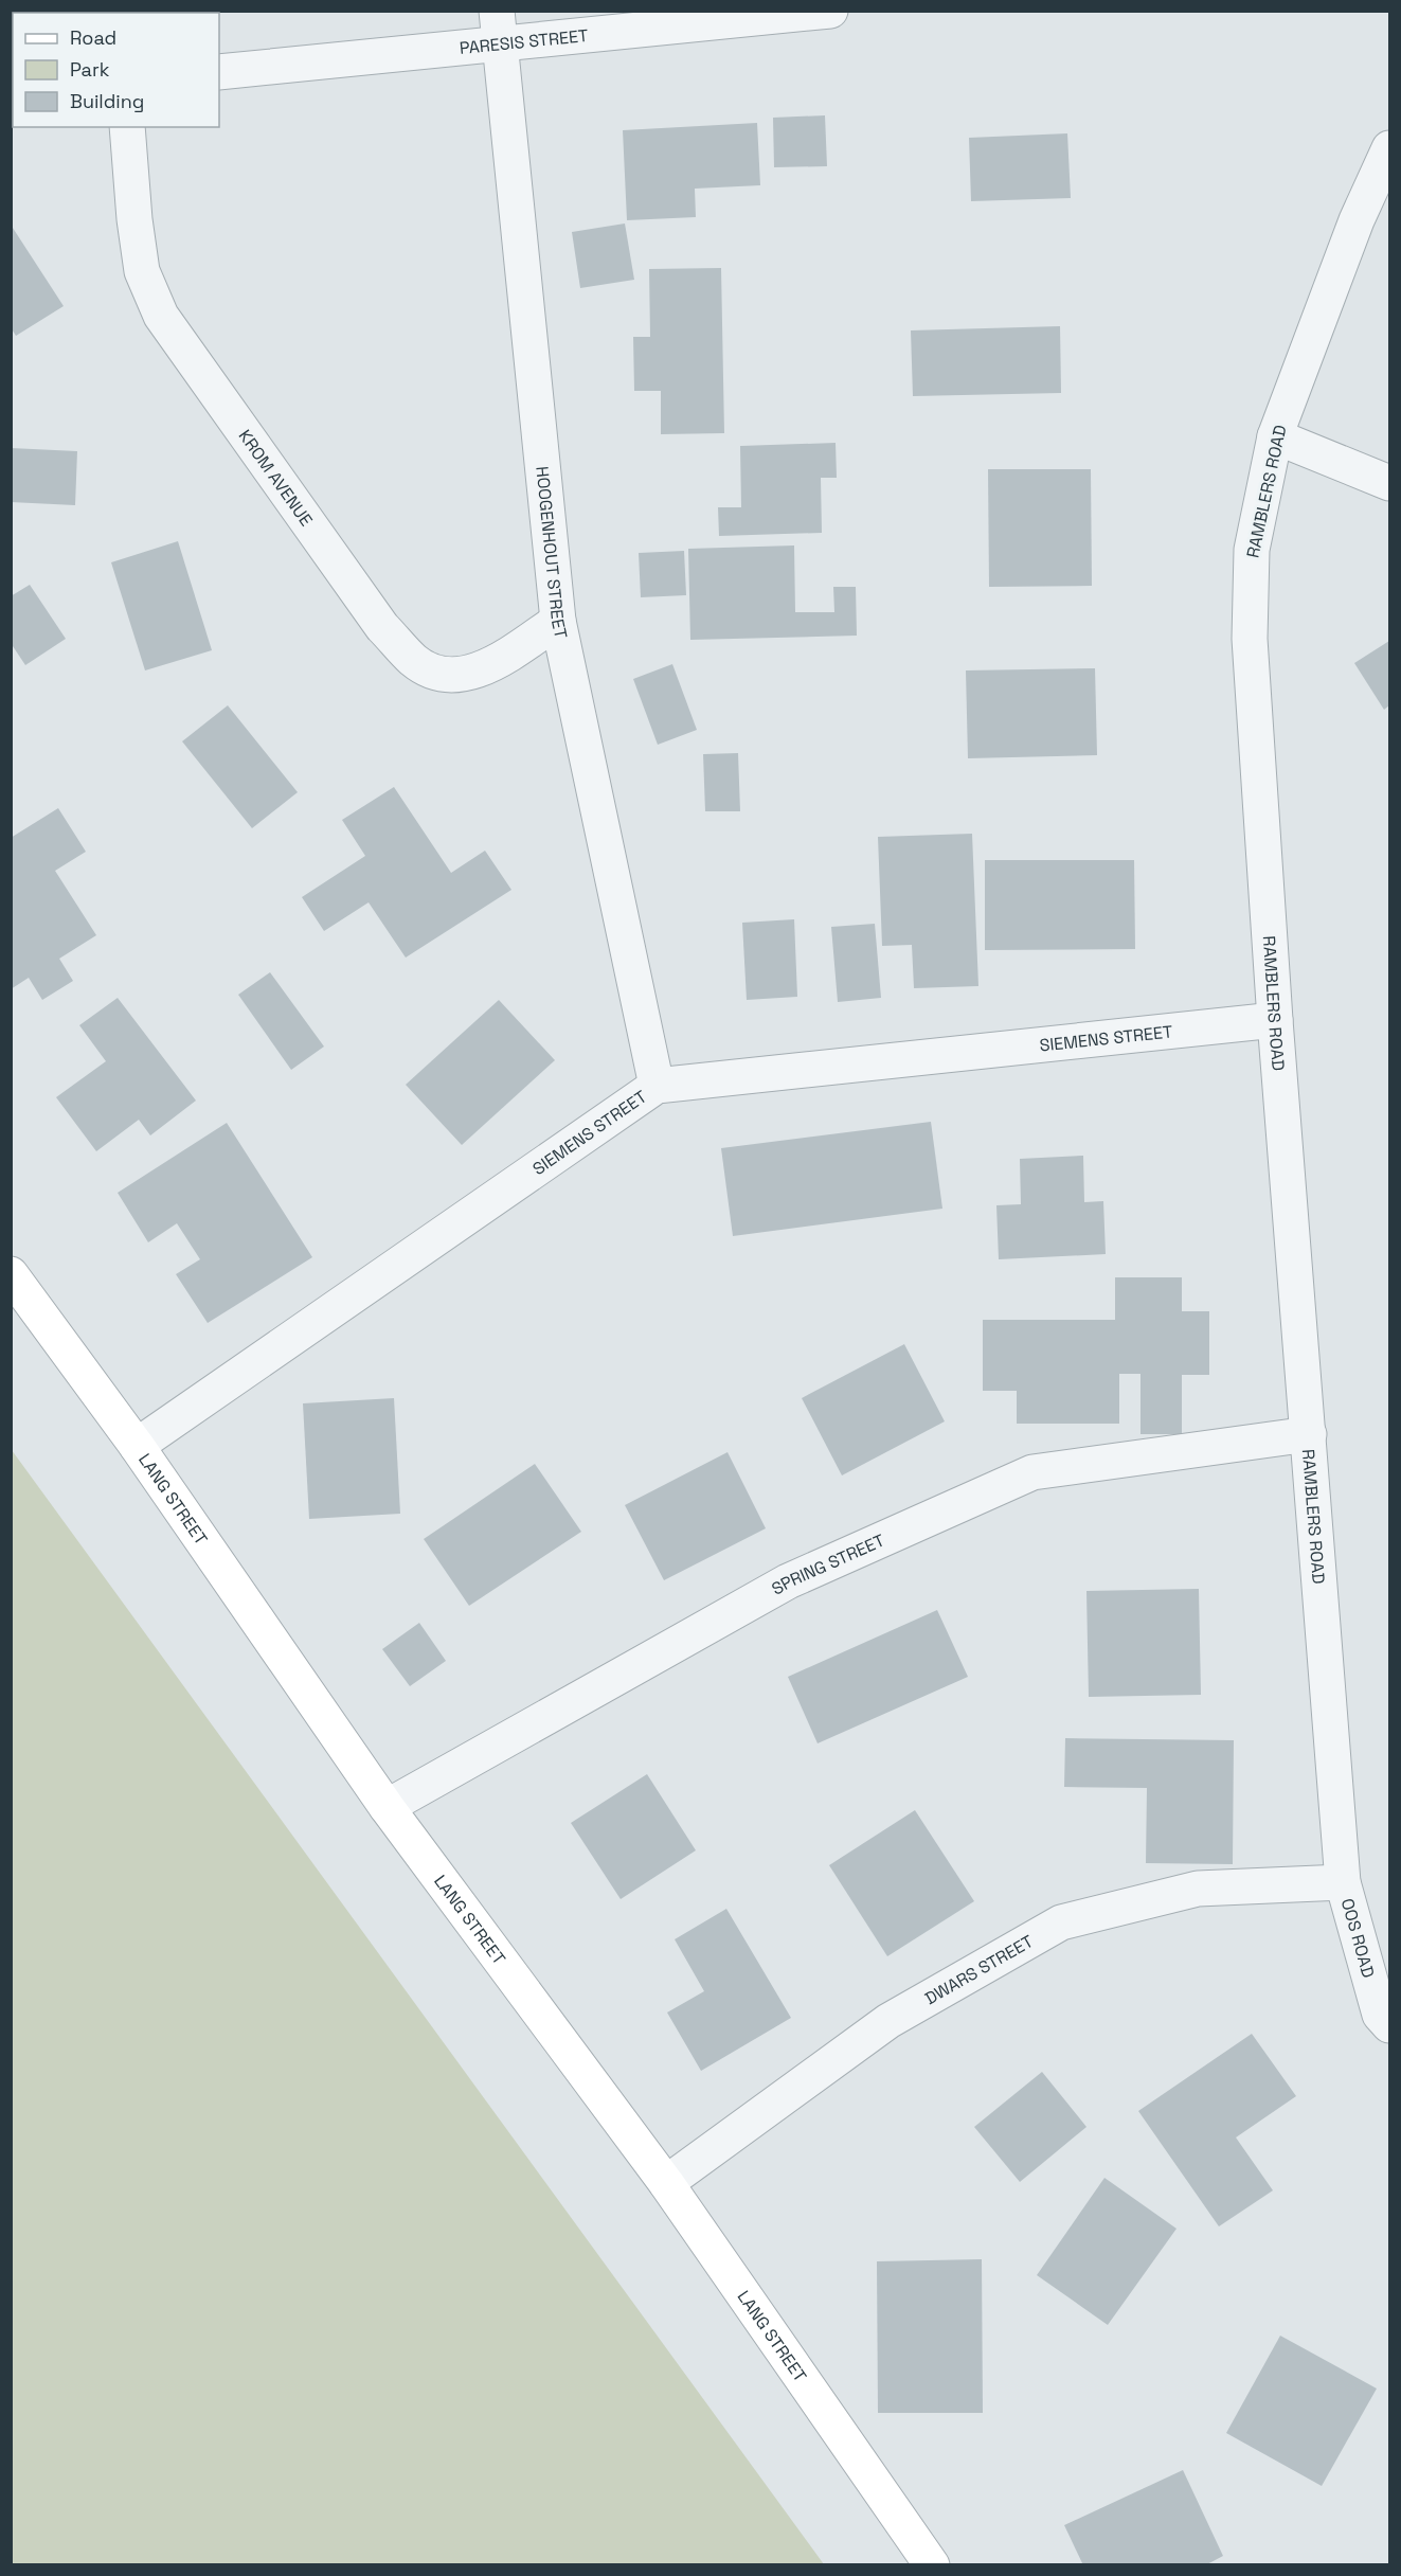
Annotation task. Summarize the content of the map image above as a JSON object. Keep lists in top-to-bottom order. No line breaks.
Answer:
{"streets":{"street":["PARESIS STREET","KROM AVENUE","RAMBLERS ROAD","HOOGENHOUT STREET","SIEMENS STREET","LANG STREET","SPRING STREET","OOS ROAD","DWARS STREET"]},"crossings":[["PARESIS STREET","HOOGENHOUT STREET"],["KROM AVENUE","HOOGENHOUT STREET"],["RAMBLERS ROAD","SIEMENS STREET"],["RAMBLERS ROAD","SPRING STREET"],["RAMBLERS ROAD","OOS ROAD"],["RAMBLERS ROAD","DWARS STREET"],["HOOGENHOUT STREET","SIEMENS STREET"],["SIEMENS STREET","LANG STREET"],["LANG STREET","SPRING STREET"],["LANG STREET","DWARS STREET"],["OOS ROAD","DWARS STREET"]],"legend":["Road","Park","Building"]}
